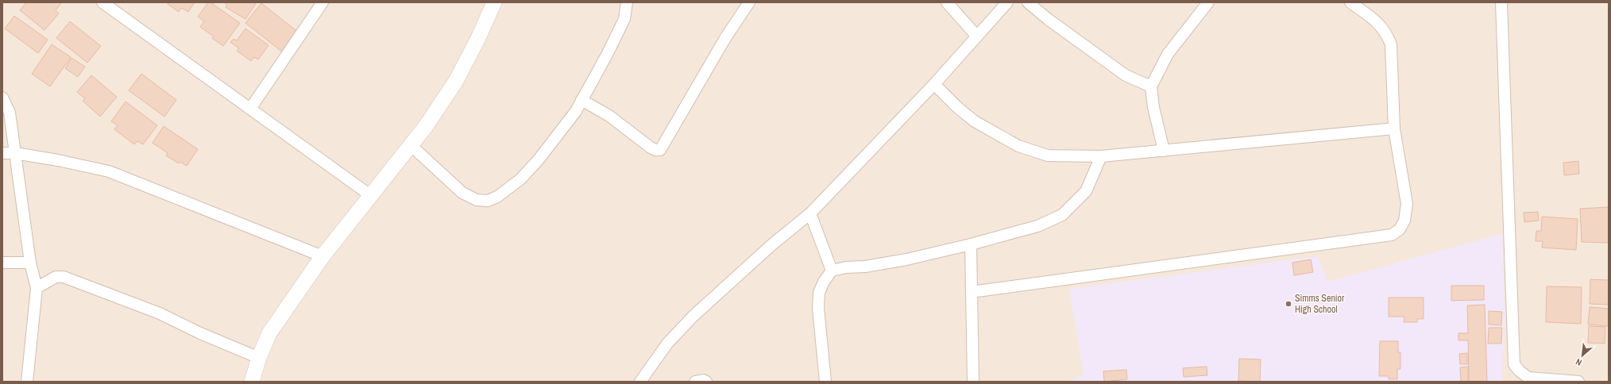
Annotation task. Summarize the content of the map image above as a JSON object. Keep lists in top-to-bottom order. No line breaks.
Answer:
{"places":["Simms Senior High School"],"north":"bottom left"}
